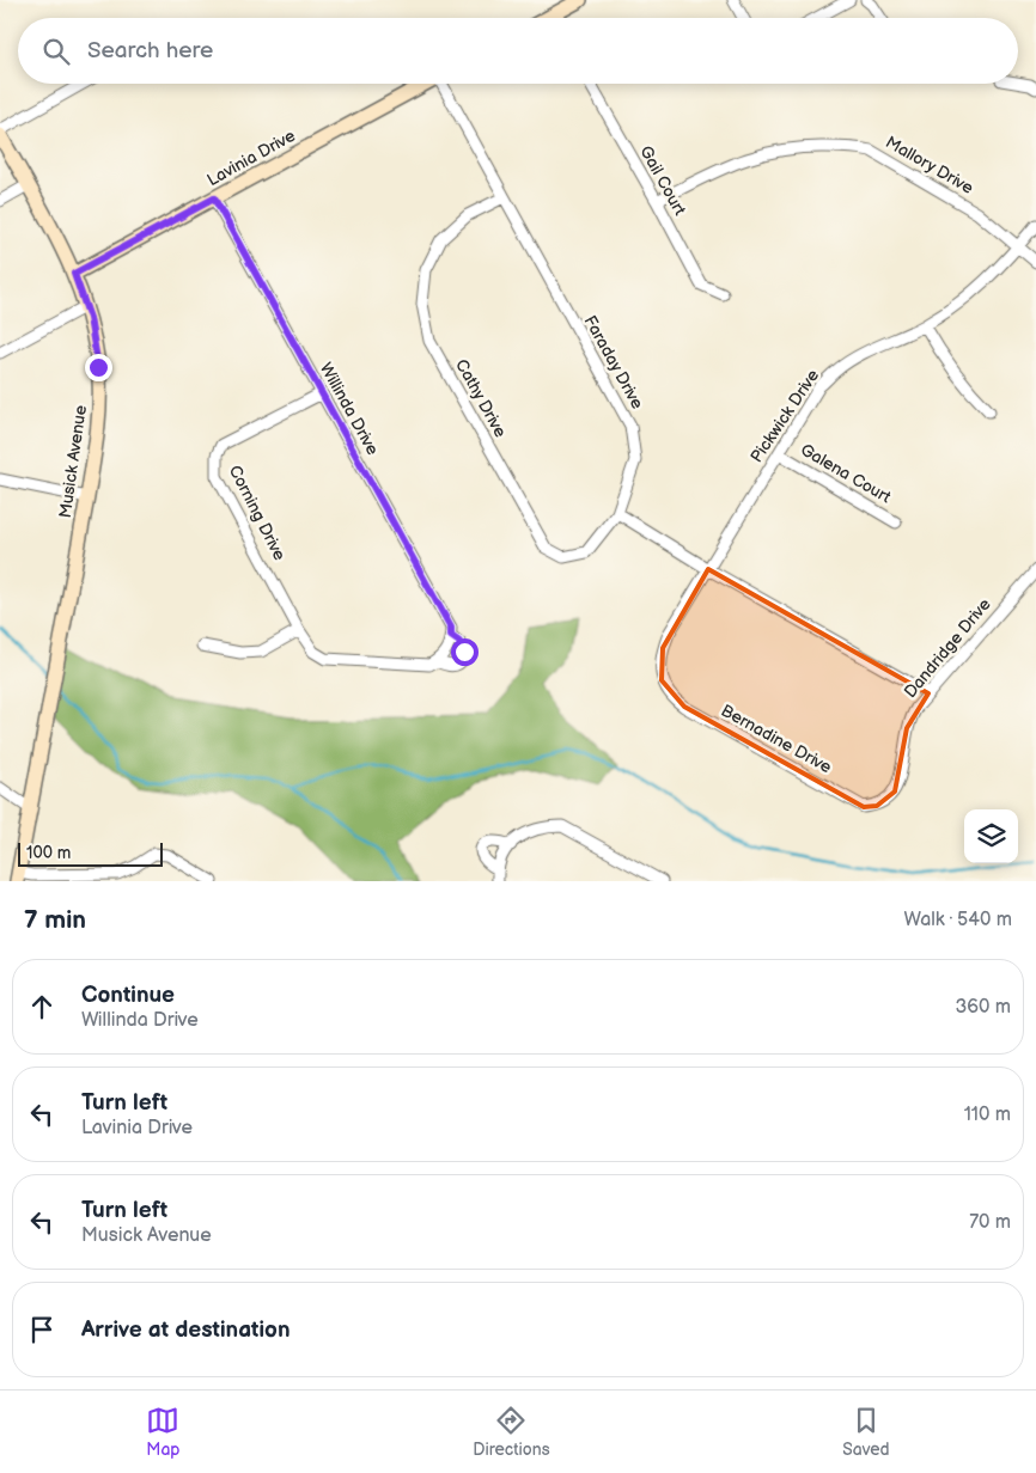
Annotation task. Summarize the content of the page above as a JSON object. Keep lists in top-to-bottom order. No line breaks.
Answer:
{"streets":{"street":["Lavinia Drive","Mallory Drive","Gail Court","Faraday Drive","Cathy Drive","Willinda Drive","Pickwick Drive","Musick Avenue","Galena Court","Corning Drive","Dandridge Drive","Bernadine Drive"]},"crossings":[["Lavinia Drive","Willinda Drive"],["Lavinia Drive","Musick Avenue"],["Mallory Drive","Gail Court"],["Mallory Drive","Pickwick Drive"],["Faraday Drive","Cathy Drive"],["Willinda Drive","Corning Drive"],["Pickwick Drive","Galena Court"],["Pickwick Drive","Bernadine Drive"],["Dandridge Drive","Bernadine Drive"]],"scale_bar":"100 m","page":{"search":"Search here","scale":"100 m","heading":["7 min","Walk · 540 m"],"list":[["Continue","Willinda Drive","360 m"],["Turn left","Lavinia Drive","110 m"],["Turn left","Musick Avenue","70 m"],"Arrive at destination"],"nav":["Map","Directions","Saved"]}}
